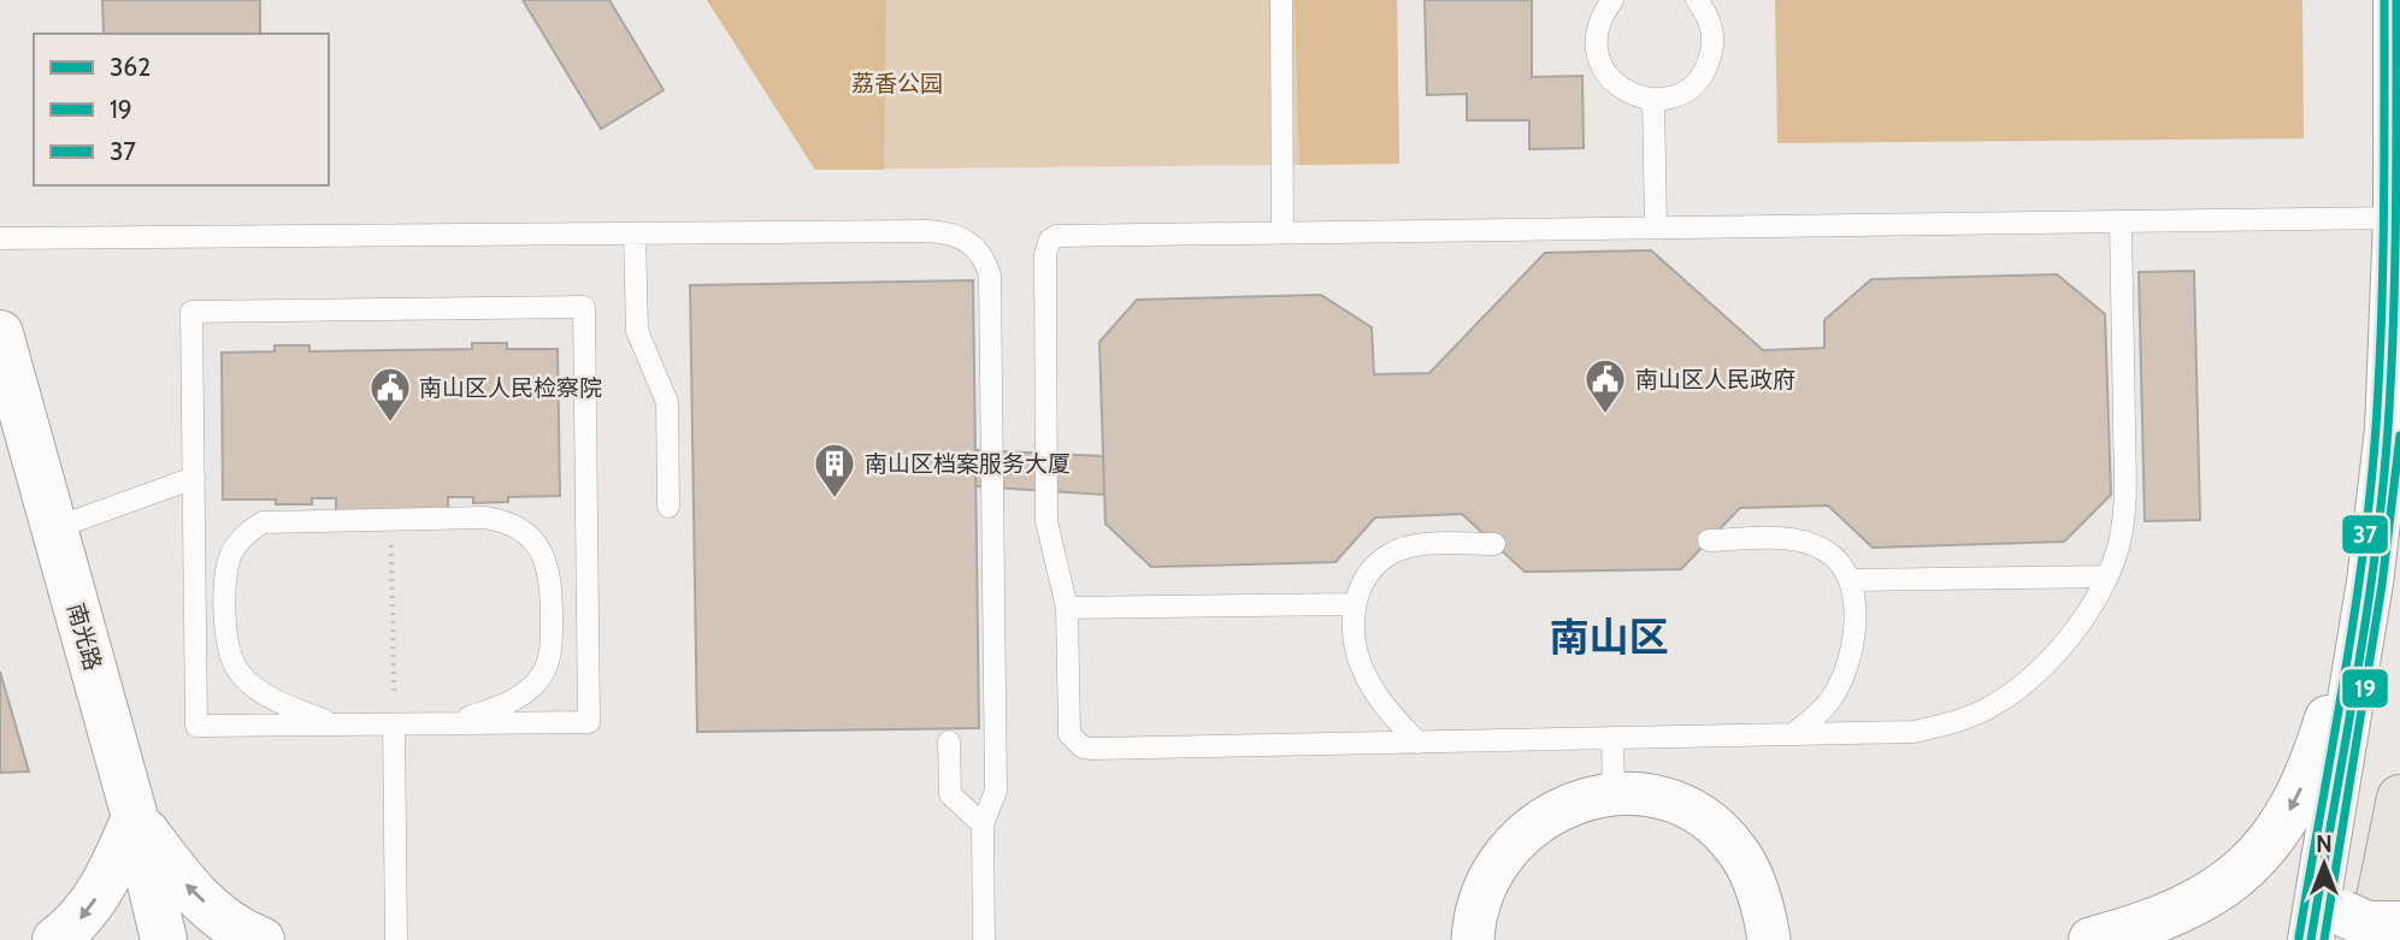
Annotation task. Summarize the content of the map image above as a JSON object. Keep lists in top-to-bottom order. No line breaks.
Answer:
{"streets":{"main road":["南光路"]},"districts":["南山区"],"parks":["荔香公园"],"places":{"public building":["南山区人民政府","南山区人民检察院"],"building":["南山区档案服务大厦"]},"lines":["transit line 362","transit line 37","transit line 19"],"legend":["362","19","37"],"north":"top"}
